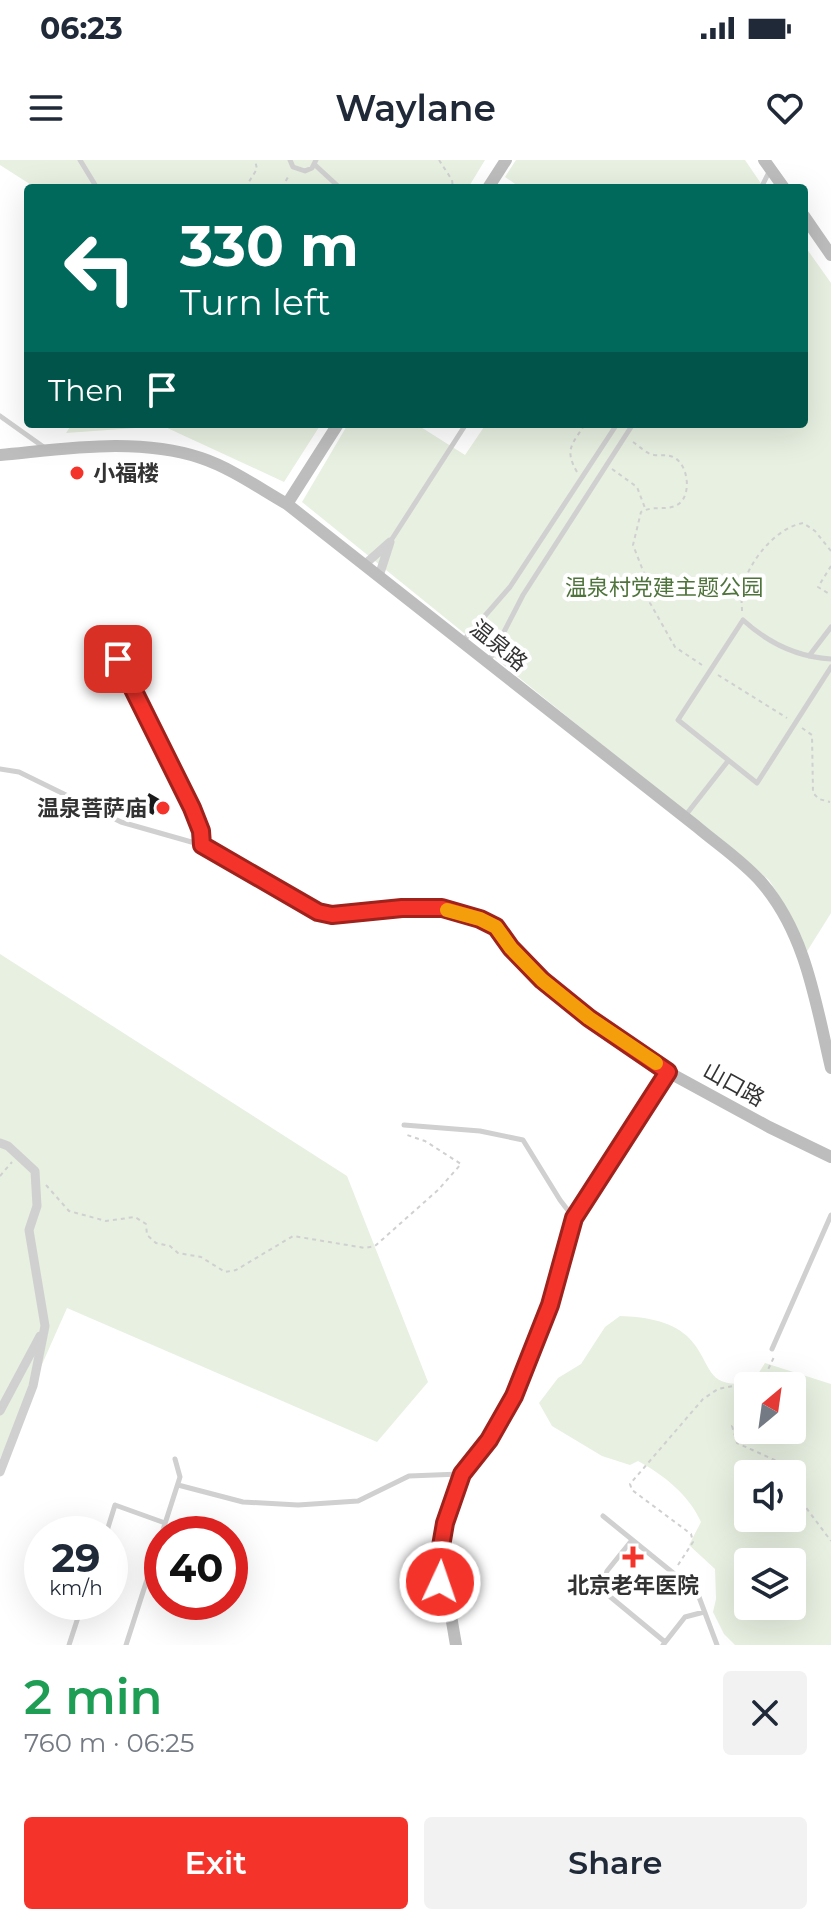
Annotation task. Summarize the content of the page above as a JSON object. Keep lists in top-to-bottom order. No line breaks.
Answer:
{"streets":{"main road":["温泉路","山口路"]},"parks":["温泉村党建主题公园"],"places":{"other":["小福楼","温泉菩萨庙"],"health":["北京老年医院"]},"north":"top right","page":{"status":"06:23","header":"Waylane","turn":["330 m","Turn left"],"then":"Then","speed":"29 km/h","limit":"40","heading":["2 min","760 m · 06:25"],"buttons":["Exit","Share"]}}
